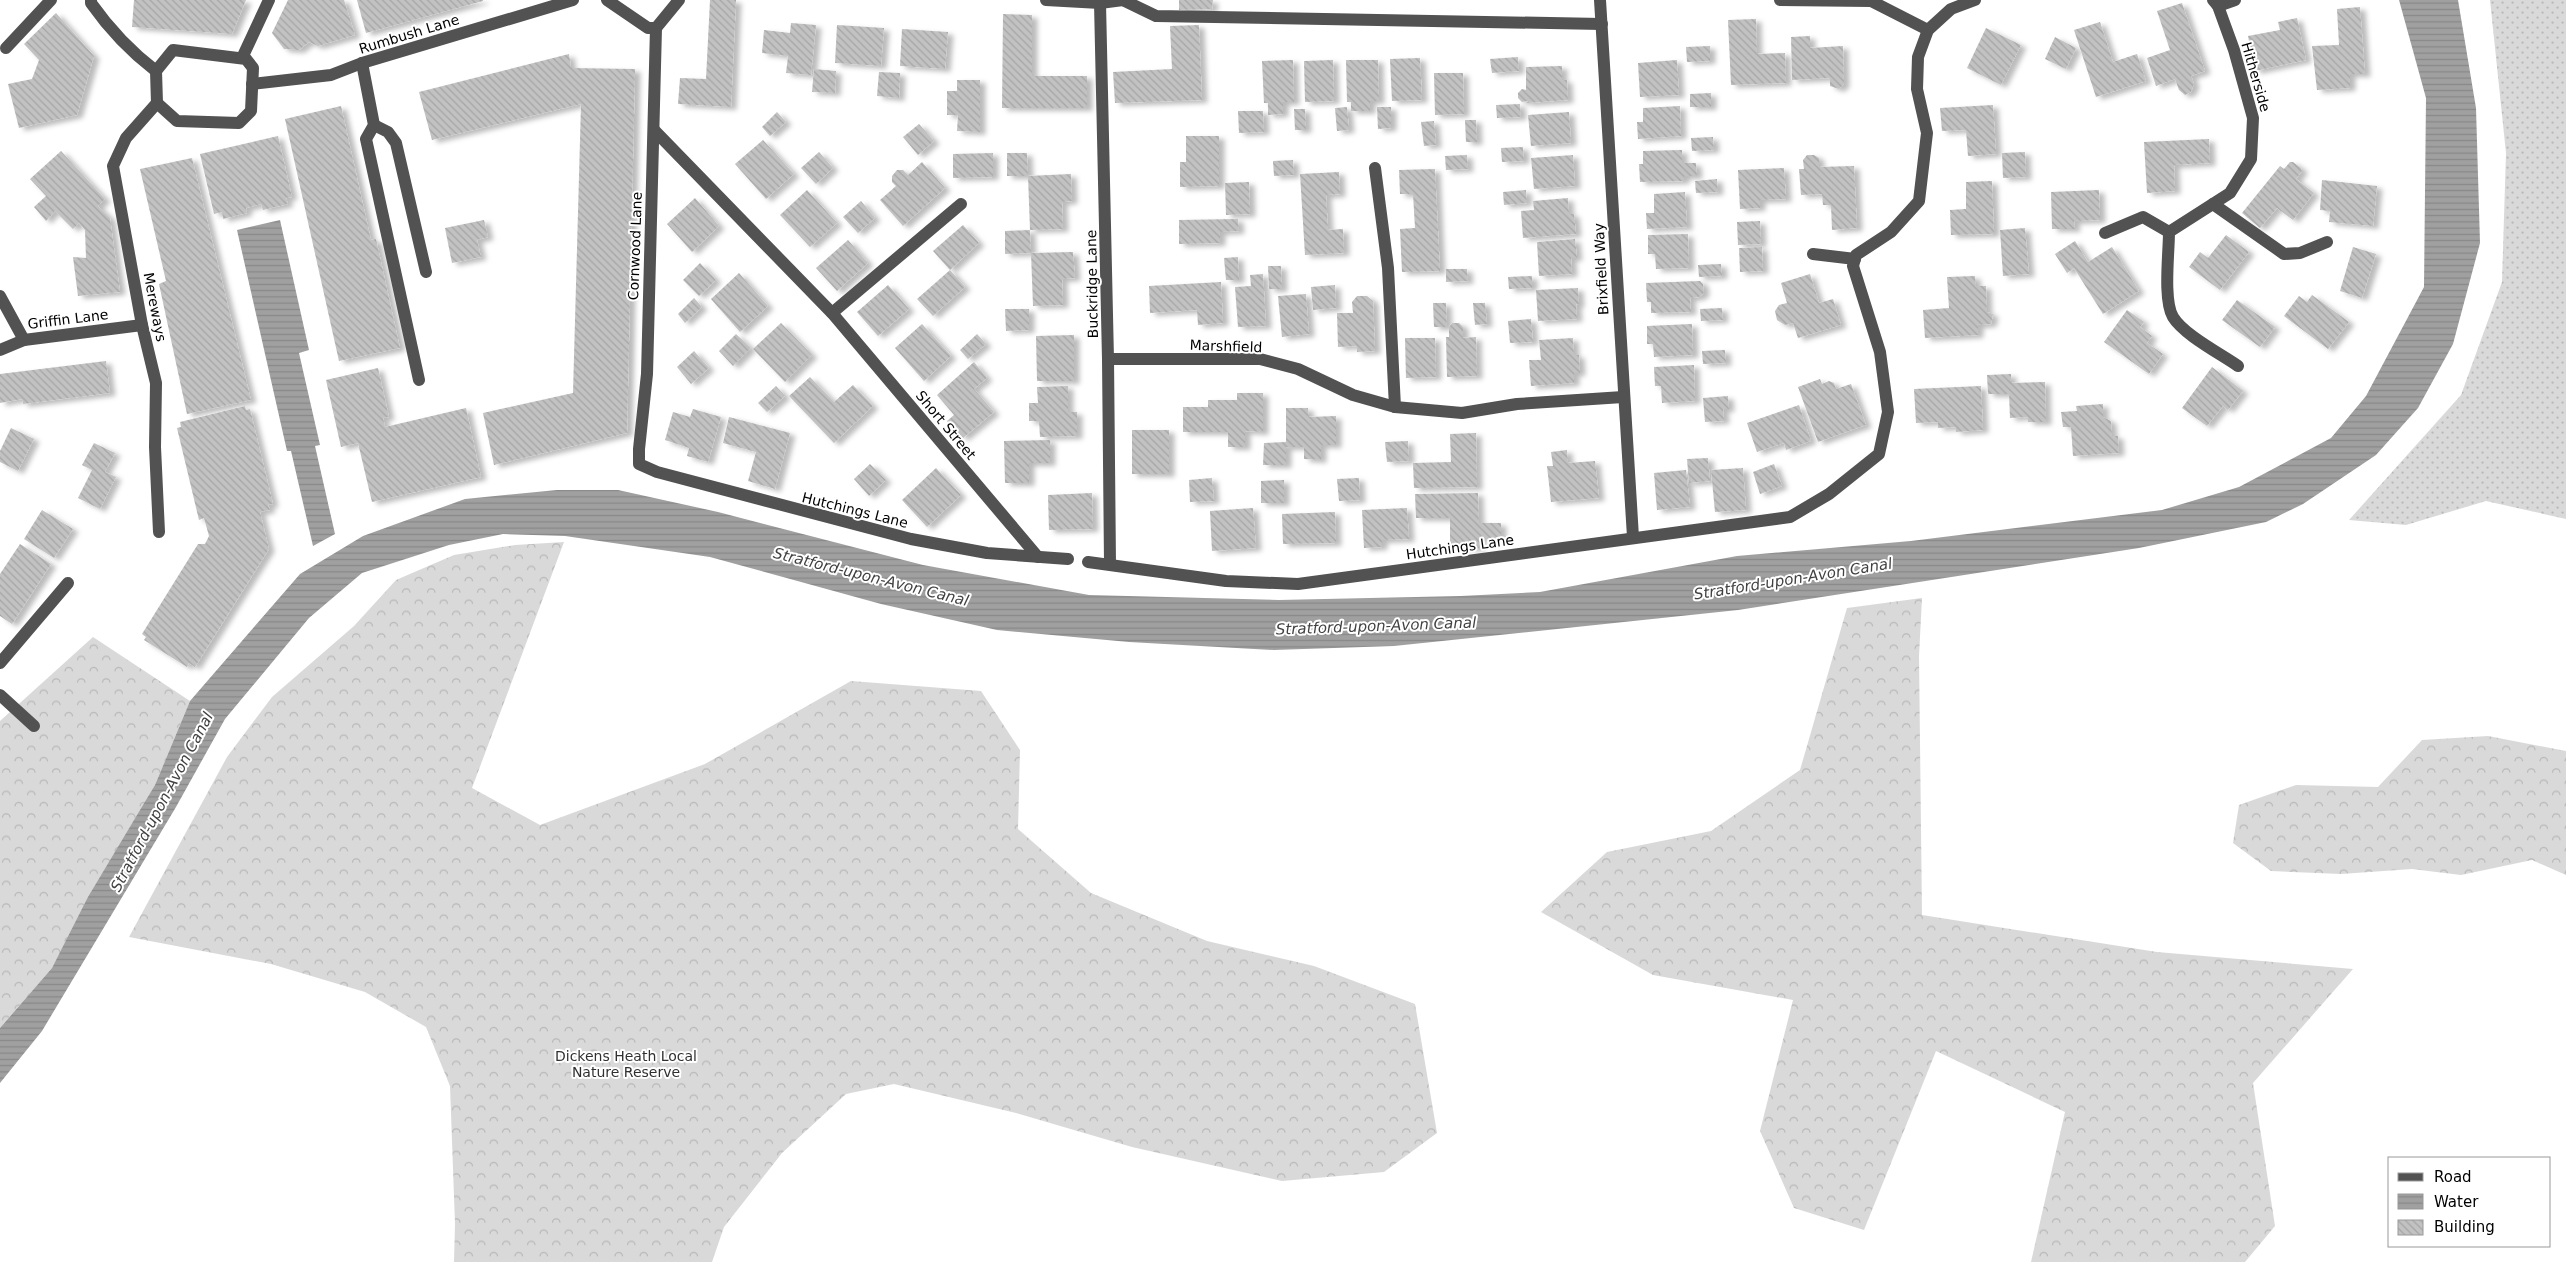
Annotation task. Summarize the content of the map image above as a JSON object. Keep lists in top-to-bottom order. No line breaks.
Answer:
{"streets":{"street":["Rumbush Lane","Hitherside","Cornwood Lane","Brixfield Way","Buckridge Lane","Mereways","Griffin Lane","Marshfield","Short Street","Hutchings Lane"]},"crossings":[["Rumbush Lane","Mereways"],["Cornwood Lane","Short Street"],["Cornwood Lane","Hutchings Lane"],["Brixfield Way","Marshfield"],["Brixfield Way","Hutchings Lane"],["Buckridge Lane","Marshfield"],["Buckridge Lane","Hutchings Lane"],["Mereways","Griffin Lane"],["Short Street","Hutchings Lane"]],"water":["Stratford-upon-Avon Canal"],"parks":["Dickens Heath Local Nature Reserve"],"legend":["Road","Water","Building"]}
